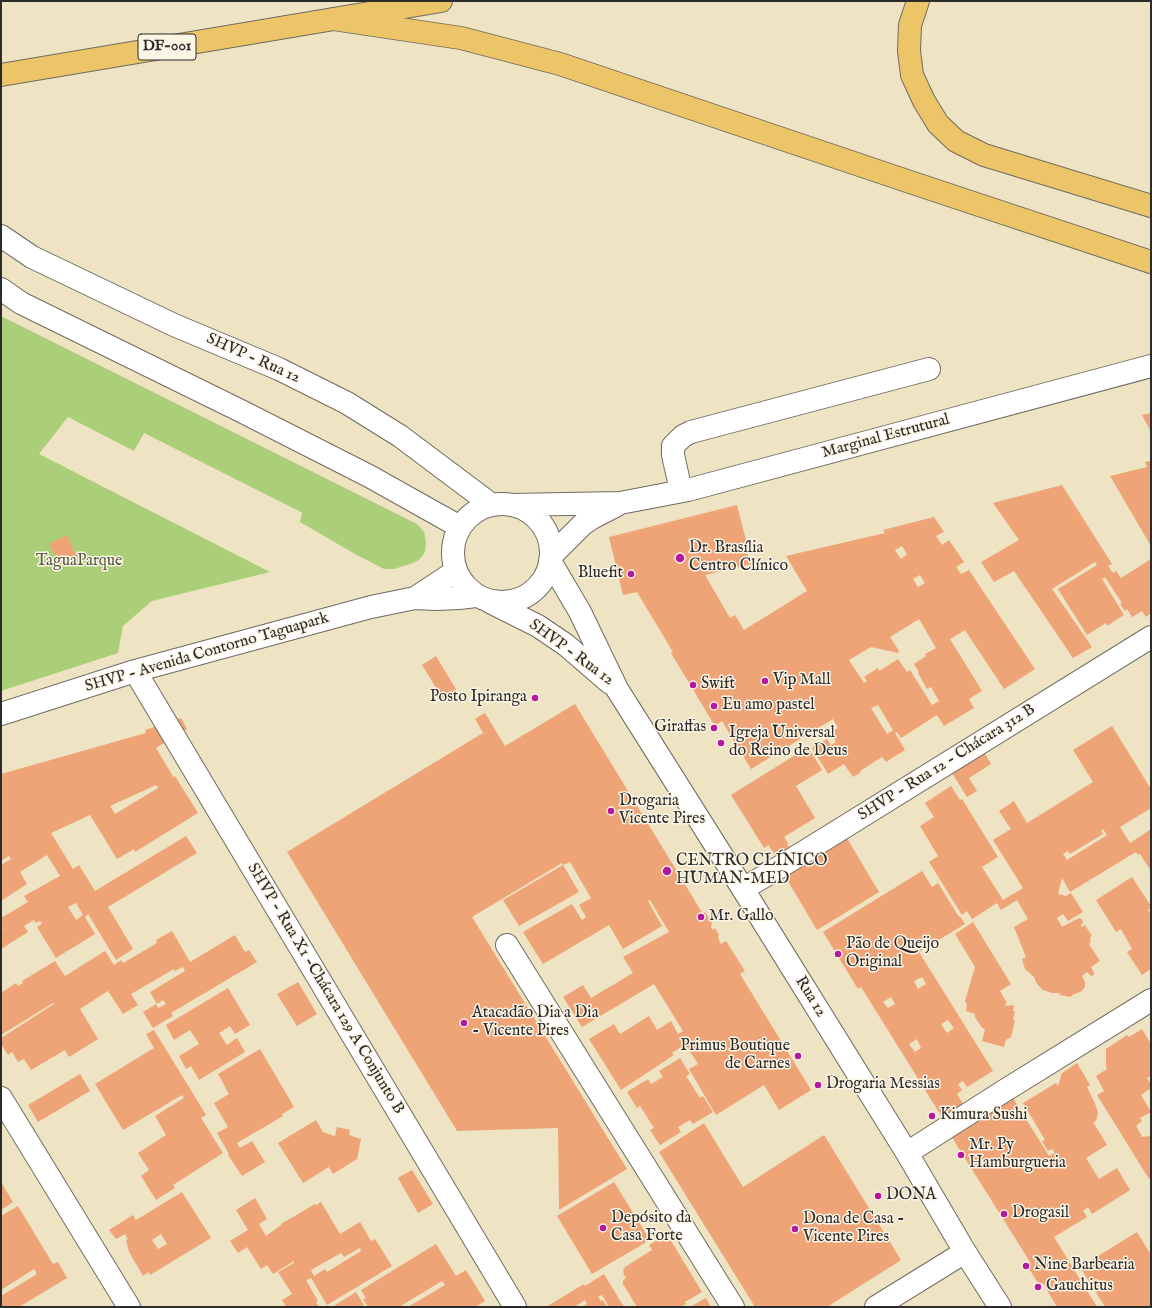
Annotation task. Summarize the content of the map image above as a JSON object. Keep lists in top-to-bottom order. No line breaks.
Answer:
{"streets":{"highway":["DF-001"],"street":["SHVP - Rua 12","Marginal Estrutural","SHVP - Avenida Contorno Taguapark","SHVP - Rua 12 - Chácara 312 B","SHVP - Rua X1 -Chácara 129 A Conjunto B","Rua 12"]},"crossings":[["SHVP - Rua 12","Marginal Estrutural"],["SHVP - Rua 12","SHVP - Avenida Contorno Taguapark"],["SHVP - Rua 12","Rua 12"],["Marginal Estrutural","SHVP - Avenida Contorno Taguapark"],["SHVP - Avenida Contorno Taguapark","SHVP - Rua X1 -Chácara 129 A Conjunto B"],["SHVP - Rua 12 - Chácara 312 B","Rua 12"]],"parks":["TaguaParque"],"places":["Dr. Brasília Centro Clínico","Bluefit","Vip Mall","Swift","Posto Ipiranga","Eu amo pastel","Giraffas","Igreja Universal do Reino de Deus","Drogaria Vicente Pires","CENTRO CLÍNICO HUMAN-MED","Mr. Gallo","Pão de Queijo Original","Atacadão Dia a Dia - Vicente Pires","Primus Boutique de Carnes","Drogaria Messias","Kimura Sushi","Mr. Py Hamburgueria","DONA","Drogasil","Depósito da Casa Forte","Dona de Casa - Vicente Pires","Nine Barbearia","Gauchitus"]}
